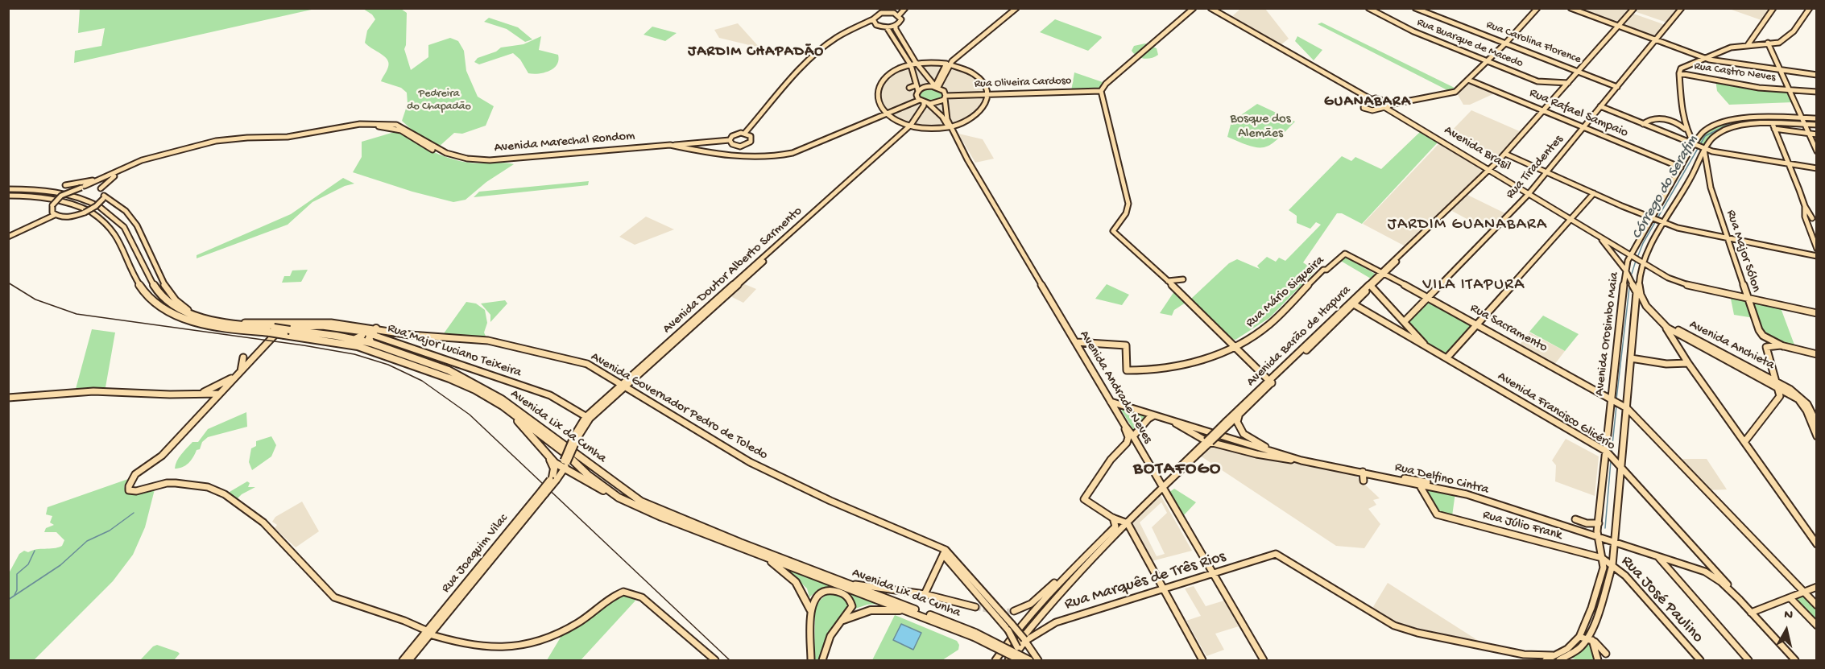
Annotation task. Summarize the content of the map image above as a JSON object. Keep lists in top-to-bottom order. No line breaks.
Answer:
{"streets":{"highway":["Avenida Lix da Cunha"],"main road":["Rua Carolina Florence","Rua Buarque de Macedo","Rua Castro Neves","Rua Oliveira Cardoso","Rua Rafael Sampaio","Avenida Marechal Rondom","Avenida Brasil","Rua Tiradentes","Rua Major Sólon","Avenida Doutor Alberto Sarmento","Rua Mário Siqueira","Rua Sacramento","Avenida Orosimbo Maia","Avenida Barão de Itapura","Avenida Anchieta","Rua Major Luciano Teixeira","Avenida Andrade Neves","Avenida Governador Pedro de Toledo","Avenida Francisco Glicério","Rua Delfino Cintra","Rua Júlio Frank","Rua Joaquim Vilac","Rua Marquês de Três Rios","Rua José Paulino"]},"crossings":[["Rua Carolina Florence","Rua Tiradentes"],["Rua Carolina Florence","Avenida Barão de Itapura"],["Rua Buarque de Macedo","Avenida Barão de Itapura"],["Rua Oliveira Cardoso","Avenida Marechal Rondom"],["Rua Oliveira Cardoso","Avenida Doutor Alberto Sarmento"],["Rua Oliveira Cardoso","Avenida Andrade Neves"],["Rua Rafael Sampaio","Rua Tiradentes"],["Rua Rafael Sampaio","Avenida Orosimbo Maia"],["Rua Rafael Sampaio","Avenida Barão de Itapura"],["Avenida Brasil","Rua Tiradentes"],["Avenida Brasil","Avenida Orosimbo Maia"],["Avenida Brasil","Avenida Barão de Itapura"],["Rua Tiradentes","Rua Sacramento"],["Rua Major Sólon","Avenida Orosimbo Maia"],["Avenida Doutor Alberto Sarmento","Rua Major Luciano Teixeira"],["Avenida Doutor Alberto Sarmento","Avenida Andrade Neves"],["Avenida Doutor Alberto Sarmento","Avenida Governador Pedro de Toledo"],["Avenida Doutor Alberto Sarmento","Rua Joaquim Vilac"],["Rua Mário Siqueira","Rua Sacramento"],["Rua Mário Siqueira","Avenida Andrade Neves"],["Rua Sacramento","Avenida Orosimbo Maia"],["Rua Sacramento","Avenida Barão de Itapura"],["Avenida Orosimbo Maia","Avenida Anchieta"],["Avenida Orosimbo Maia","Avenida Francisco Glicério"],["Avenida Orosimbo Maia","Rua Delfino Cintra"],["Avenida Orosimbo Maia","Rua Júlio Frank"],["Avenida Orosimbo Maia","Rua José Paulino"],["Avenida Barão de Itapura","Avenida Andrade Neves"],["Avenida Barão de Itapura","Avenida Francisco Glicério"],["Rua Major Luciano Teixeira","Avenida Governador Pedro de Toledo"],["Rua Major Luciano Teixeira","Avenida Lix da Cunha"],["Avenida Andrade Neves","Rua Delfino Cintra"],["Avenida Andrade Neves","Rua Marquês de Três Rios"],["Avenida Governador Pedro de Toledo","Rua Marquês de Três Rios"],["Avenida Francisco Glicério","Rua Delfino Cintra"],["Rua Delfino Cintra","Rua Júlio Frank"],["Rua Júlio Frank","Rua José Paulino"]],"districts":["JARDIM CHAPADÃO","GUANABARA","JARDIM GUANABARA","VILA ITAPURA","BOTAFOGO"],"water":["Córrego do Serafim"],"parks":["Pedreira do Chapadão","Bosque dos Alemães"],"north":"top"}
